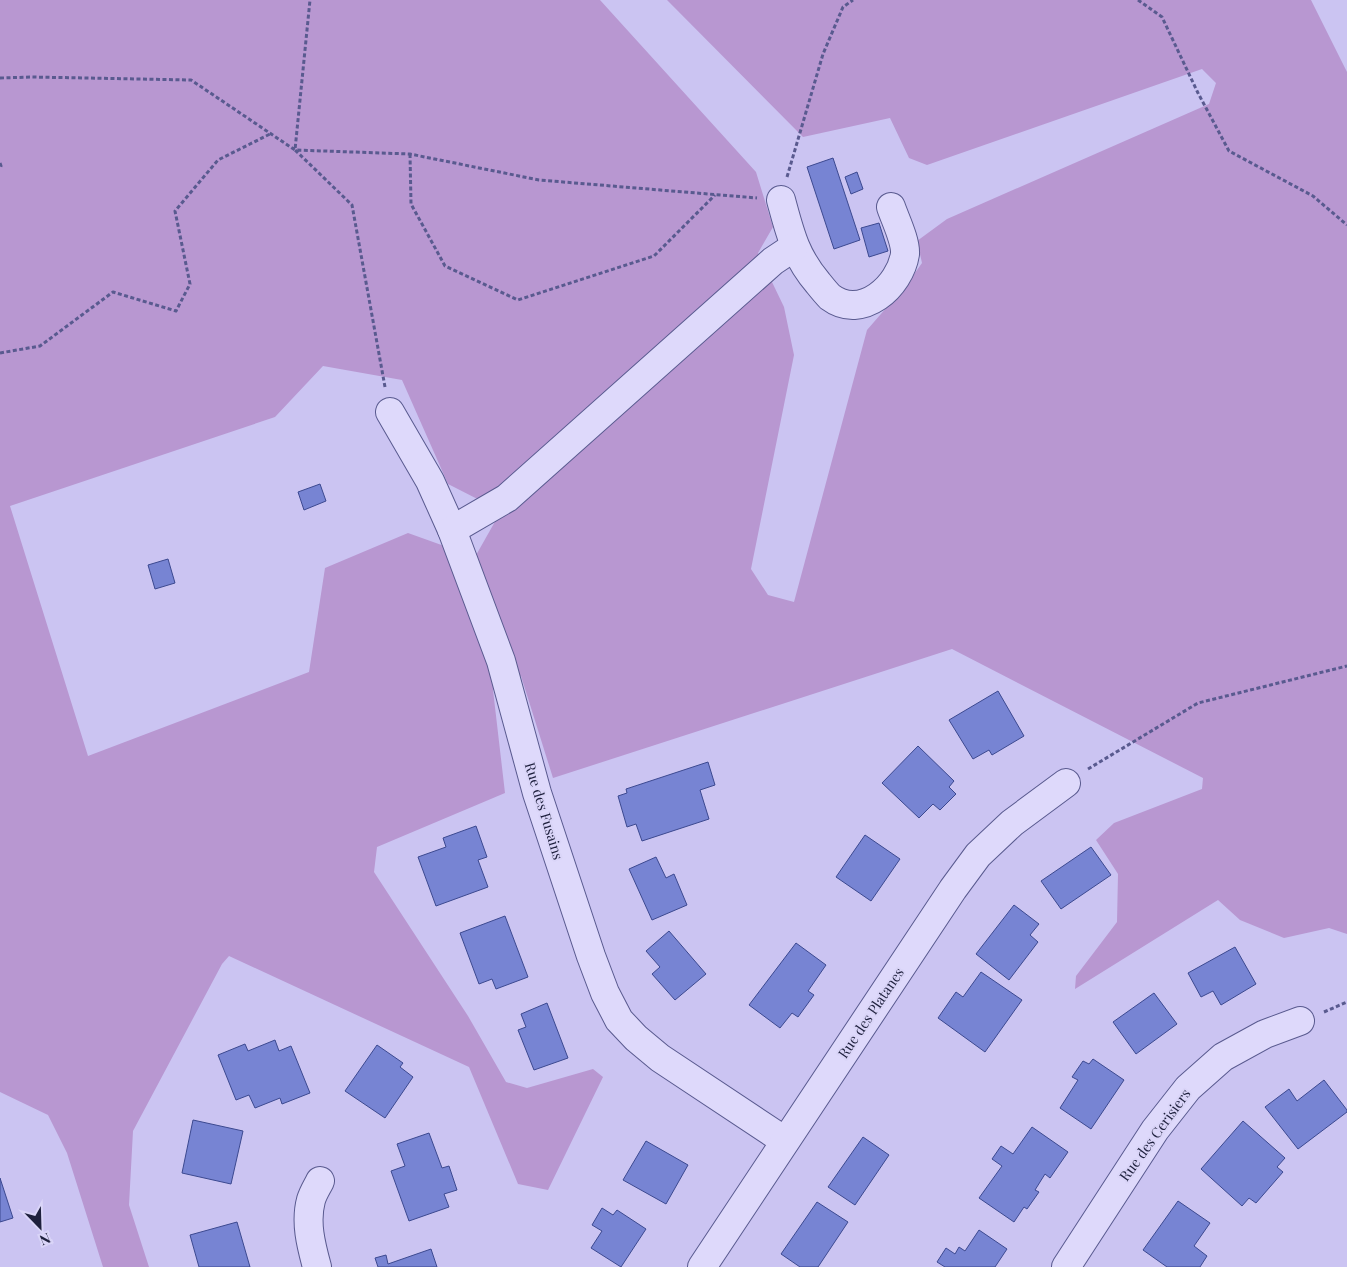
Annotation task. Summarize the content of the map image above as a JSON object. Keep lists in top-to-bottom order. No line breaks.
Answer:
{"streets":{"street":["Rue des Fusains","Rue des Platanes","Rue des Cerisiers"]},"crossings":[["Rue des Fusains","Rue des Platanes"]],"north":"bottom right"}
